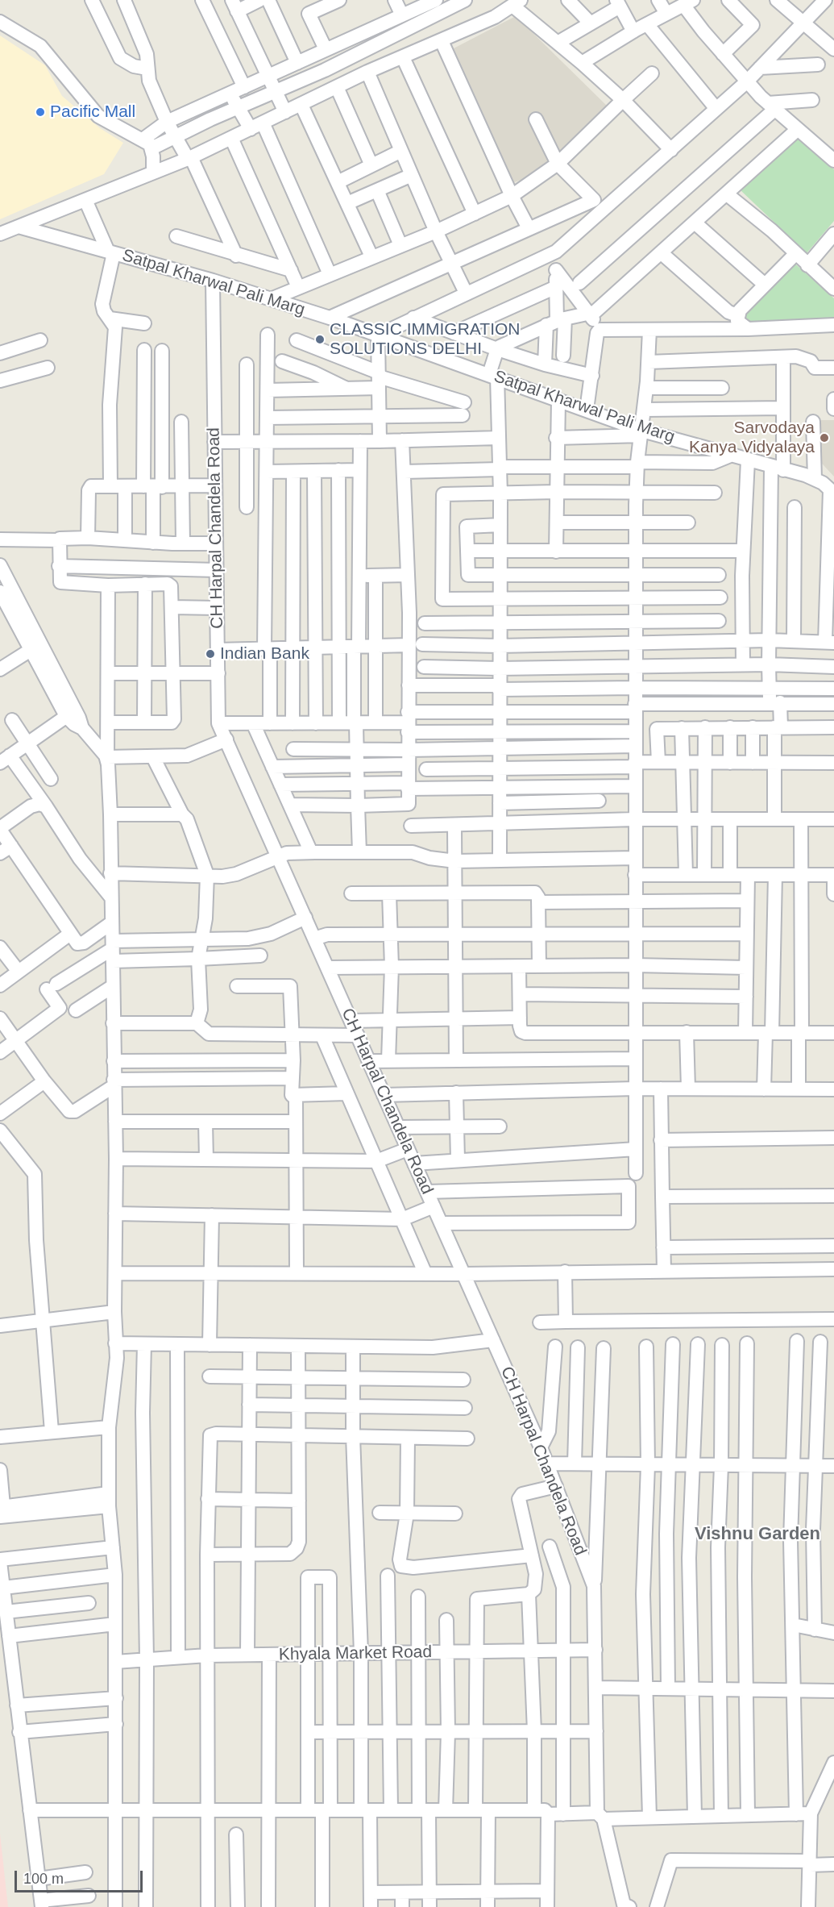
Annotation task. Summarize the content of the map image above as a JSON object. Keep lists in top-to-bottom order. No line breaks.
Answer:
{"streets":{"street":["Satpal Kharwal Pali Marg","CH Harpal Chandela Road","Khyala Market Road"]},"crossings":[["Satpal Kharwal Pali Marg","CH Harpal Chandela Road"],["CH Harpal Chandela Road","Khyala Market Road"]],"districts":["Vishnu Garden"],"places":["Pacific Mall","CLASSIC IMMIGRATION SOLUTIONS DELHI","Sarvodaya Kanya Vidyalaya","Indian Bank"],"scale_bar":"100 m"}
